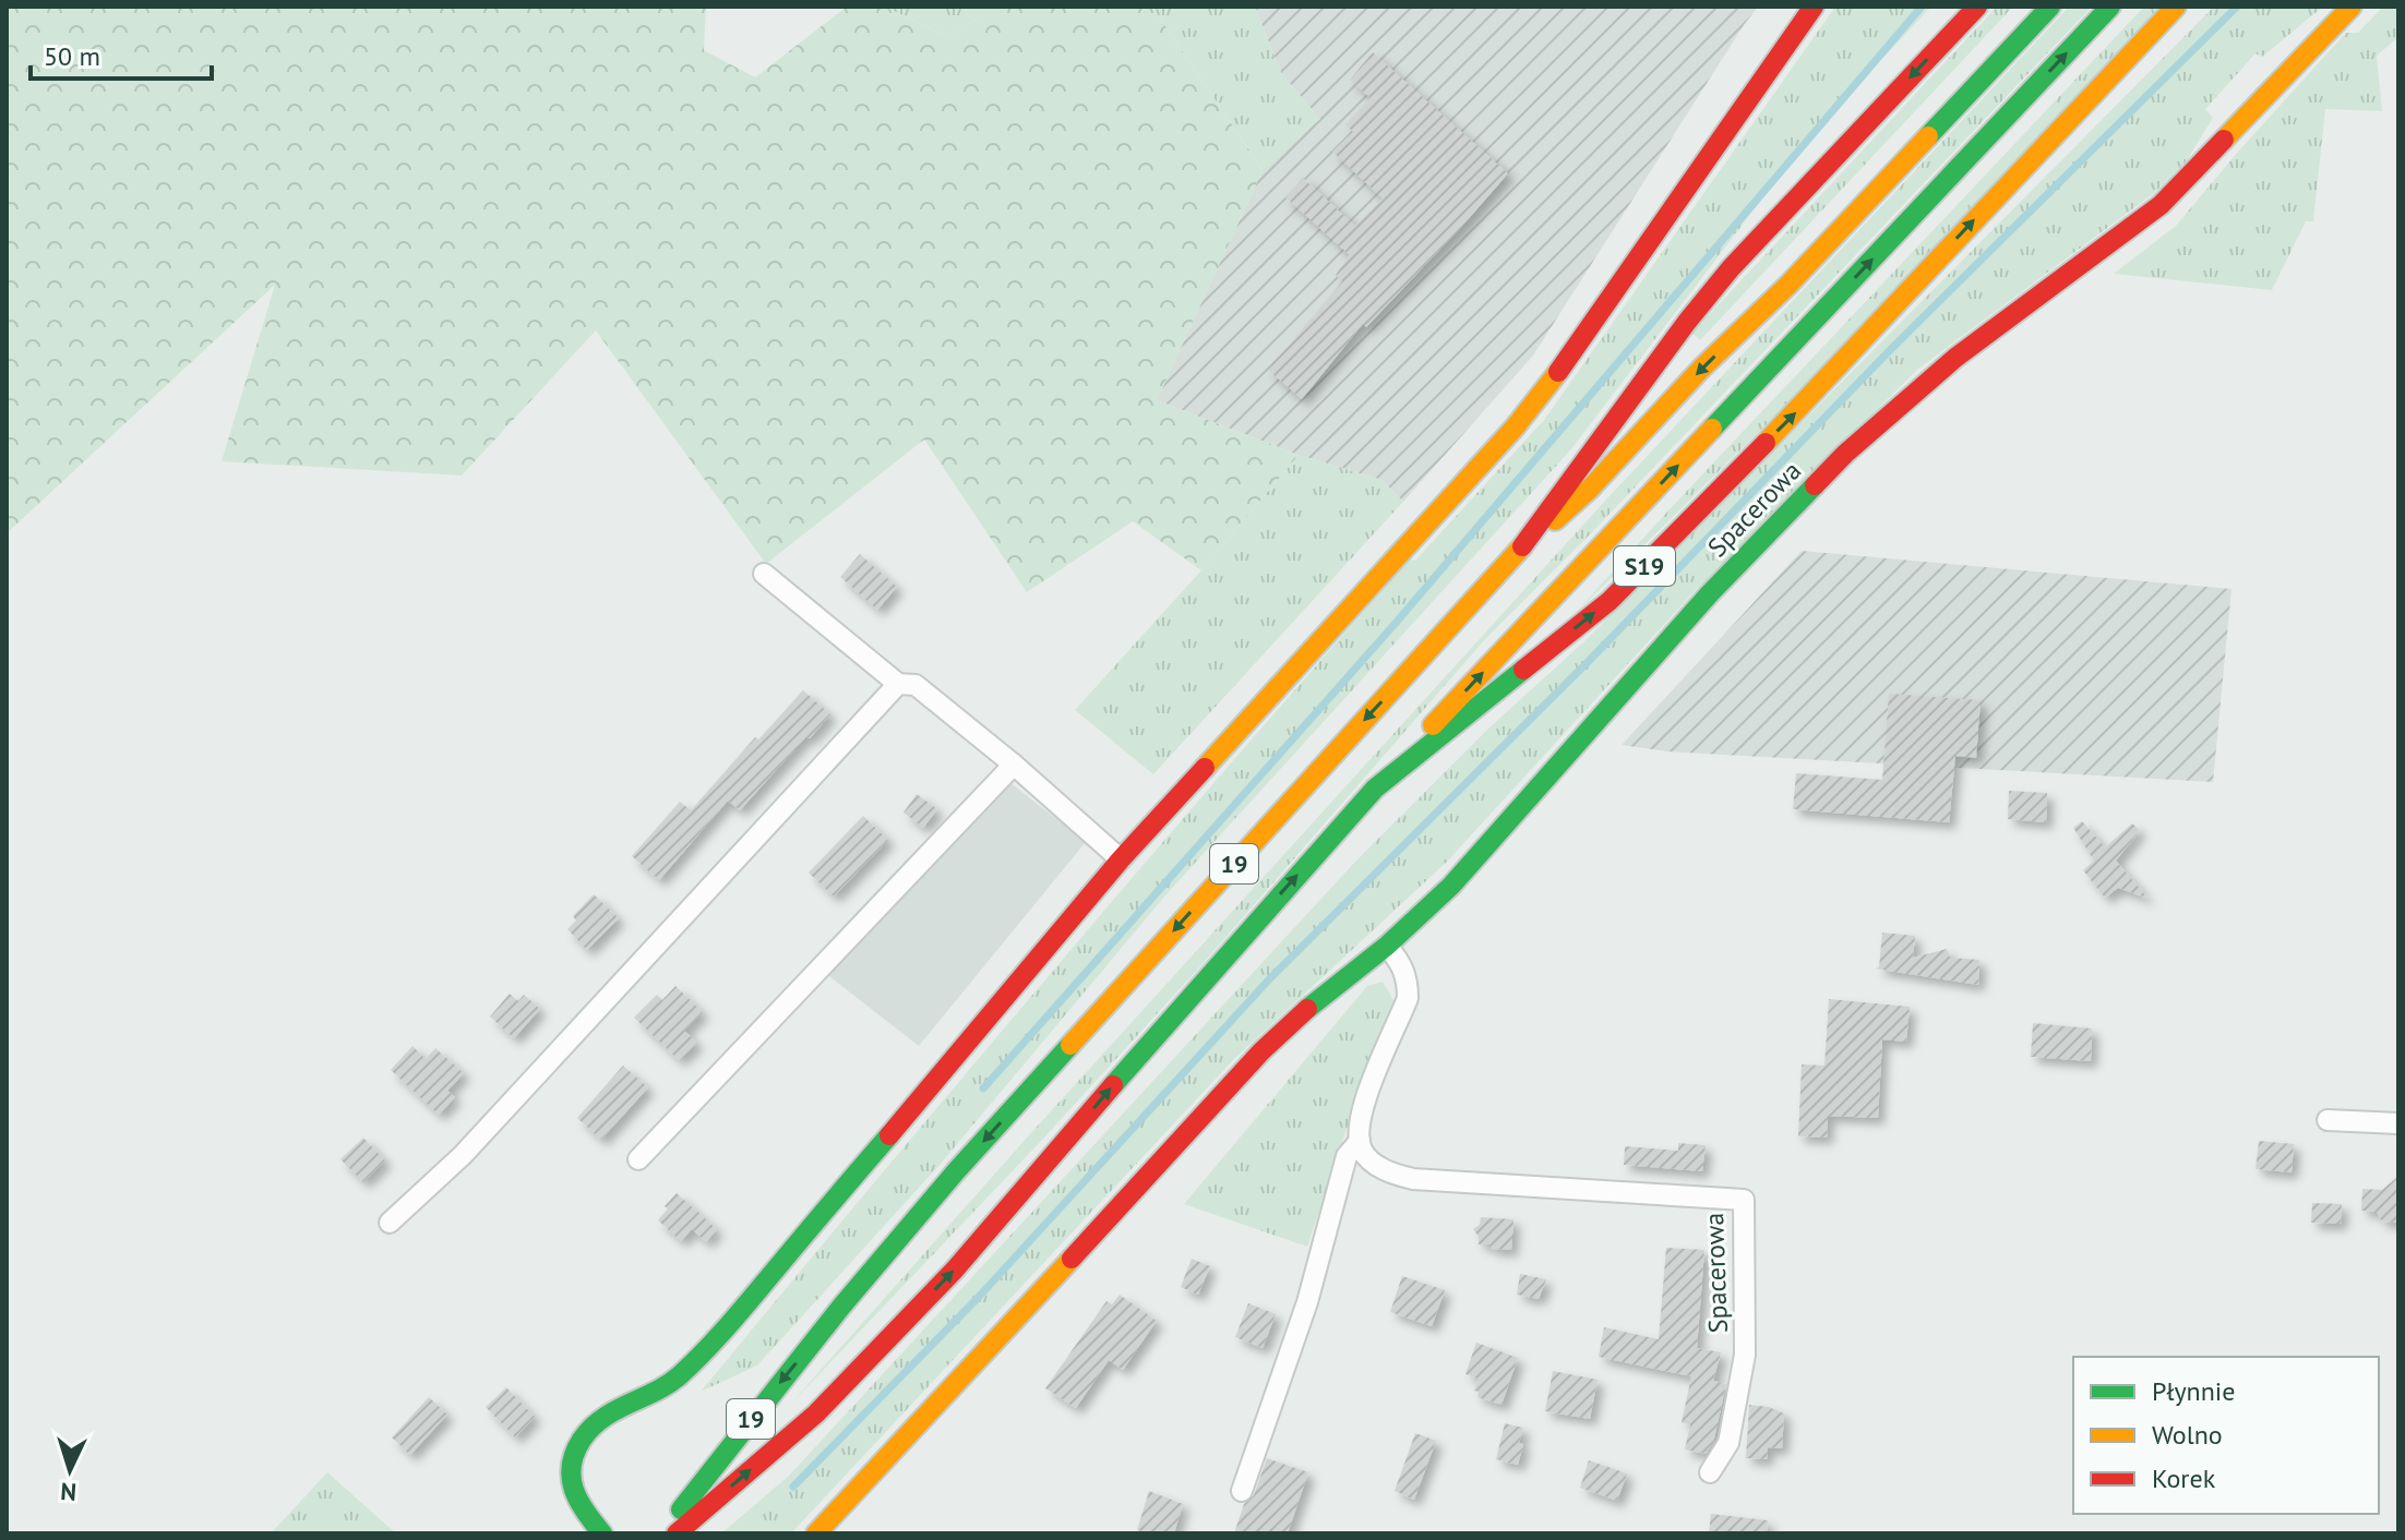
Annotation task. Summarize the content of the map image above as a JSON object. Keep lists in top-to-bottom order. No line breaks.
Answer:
{"streets":{"main road":["Spacerowa","S19","19"]},"crossings":[["S19","19"]],"legend":["Płynnie","Wolno","Korek"],"scale_bar":"50 m","north":"bottom"}
